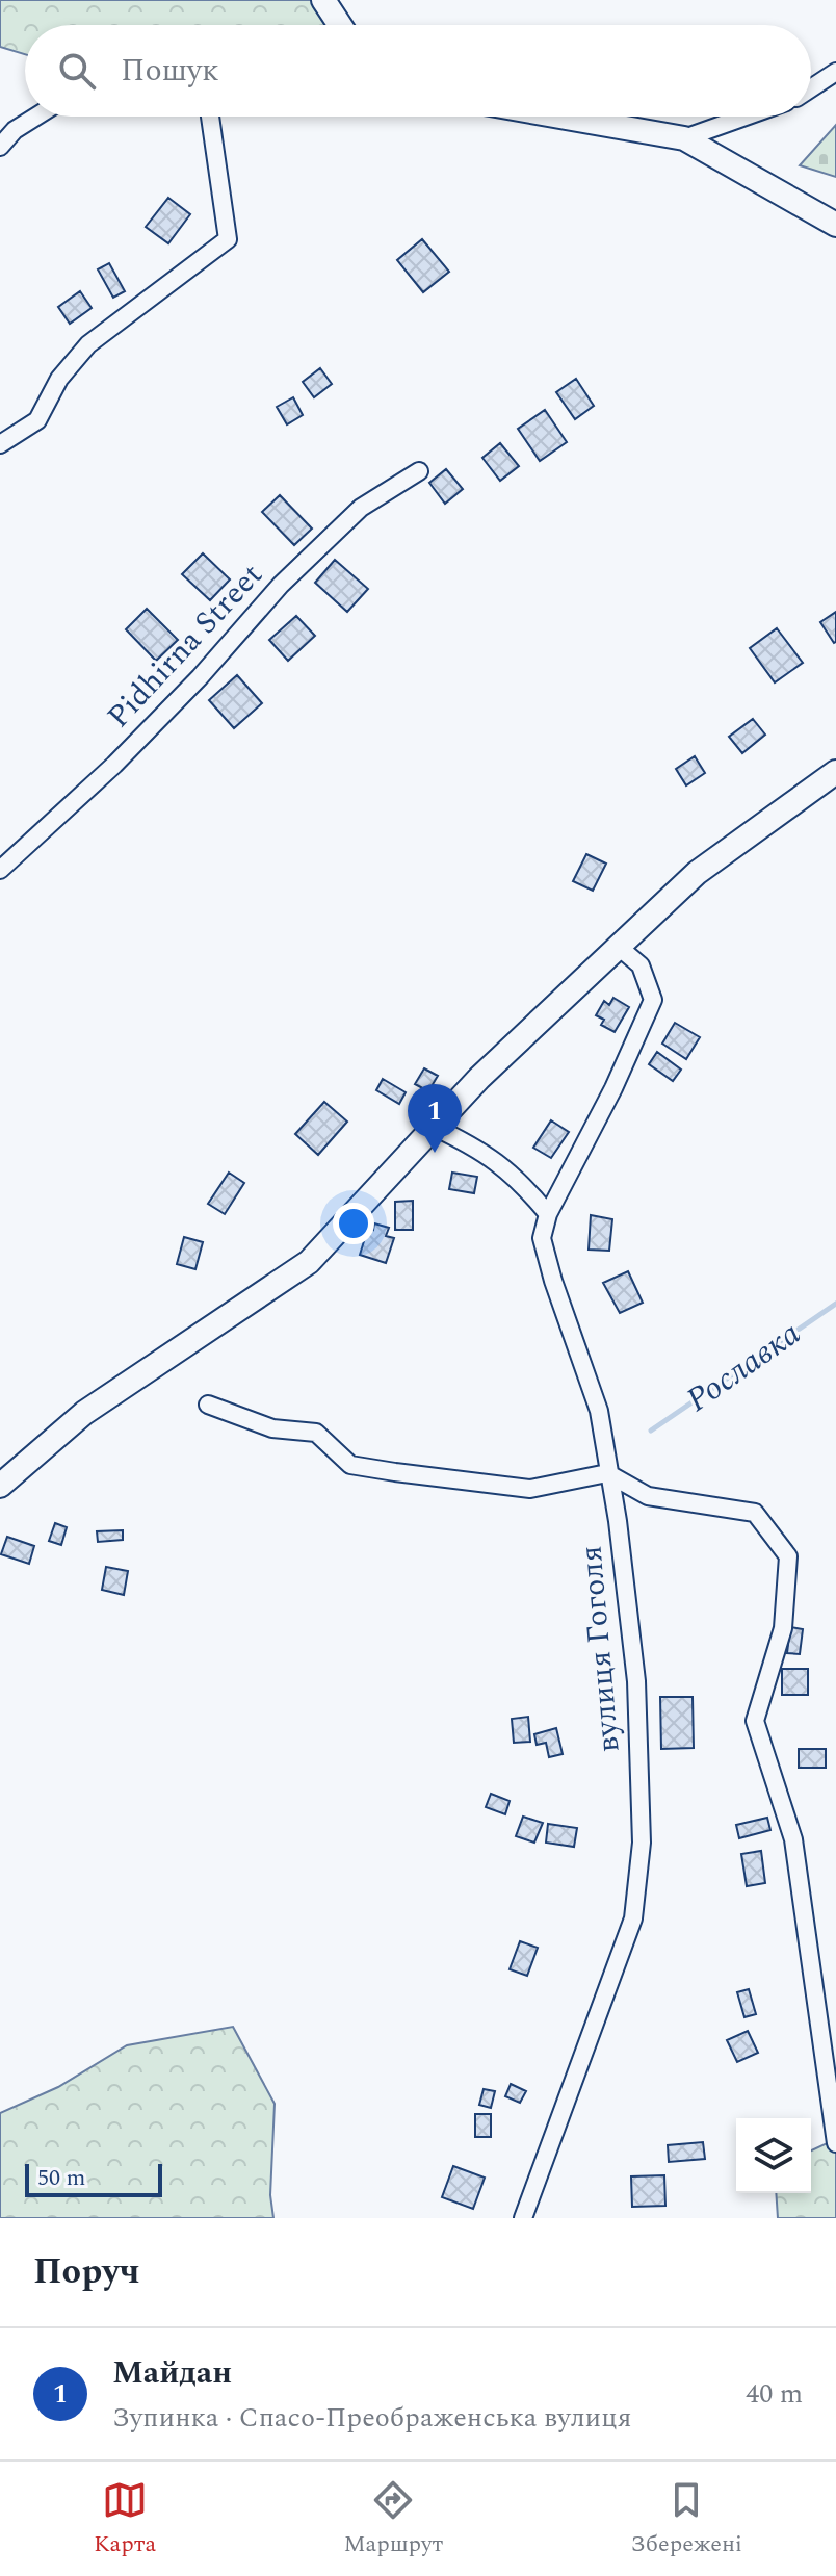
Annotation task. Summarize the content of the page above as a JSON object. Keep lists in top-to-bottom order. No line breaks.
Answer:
{"streets":{"street":["Pidhirna Street","вулиця Гоголя"]},"water":["Рославка"],"scale_bar":"50 m","page":{"search":"Пошук","pins":"1","scale":"50 m","heading":"Поруч","list":[{"mark":"1","name":"Майдан","note":"Зупинка · Спасо-Преображенська вулиця","value":"40 m"}],"nav":["Карта","Маршрут","Збережені"]}}
